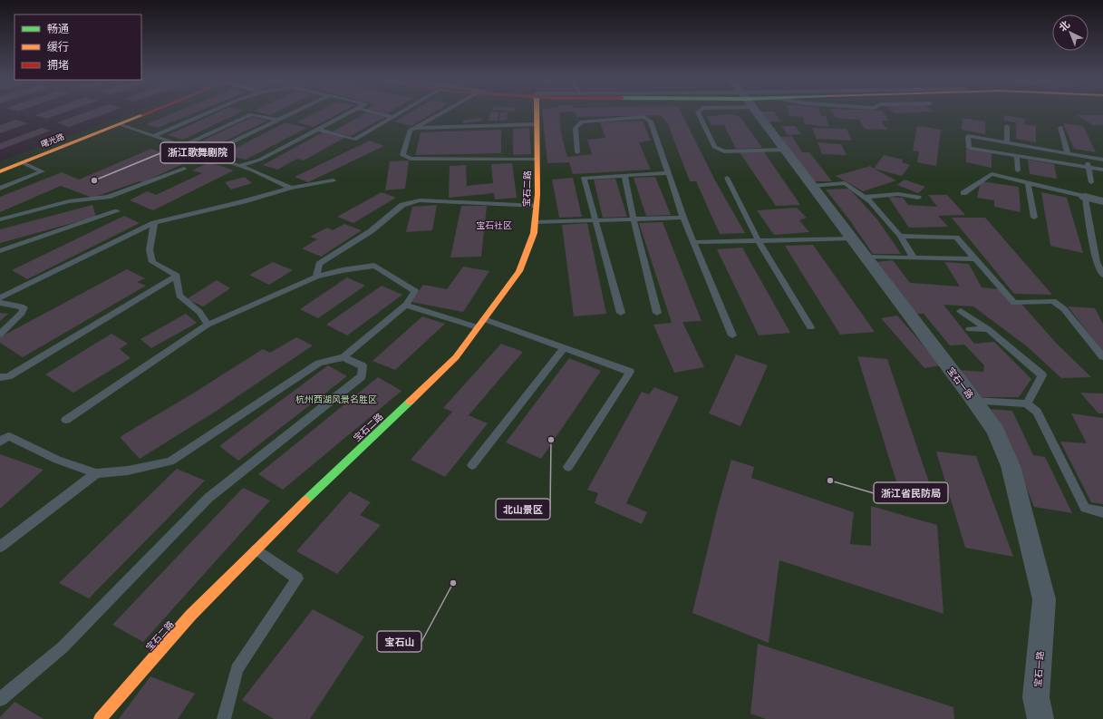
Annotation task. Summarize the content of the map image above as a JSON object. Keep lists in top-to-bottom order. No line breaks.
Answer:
{"streets":{"main road":["曙光路","宝石二路"],"street":["宝石一路"]},"districts":["宝石社区"],"parks":["杭州西湖风景名胜区"],"places":["浙江歌舞剧院","北山景区","浙江省民防局","宝石山"],"legend":["畅通","缓行","拥堵"],"north":"top left"}
